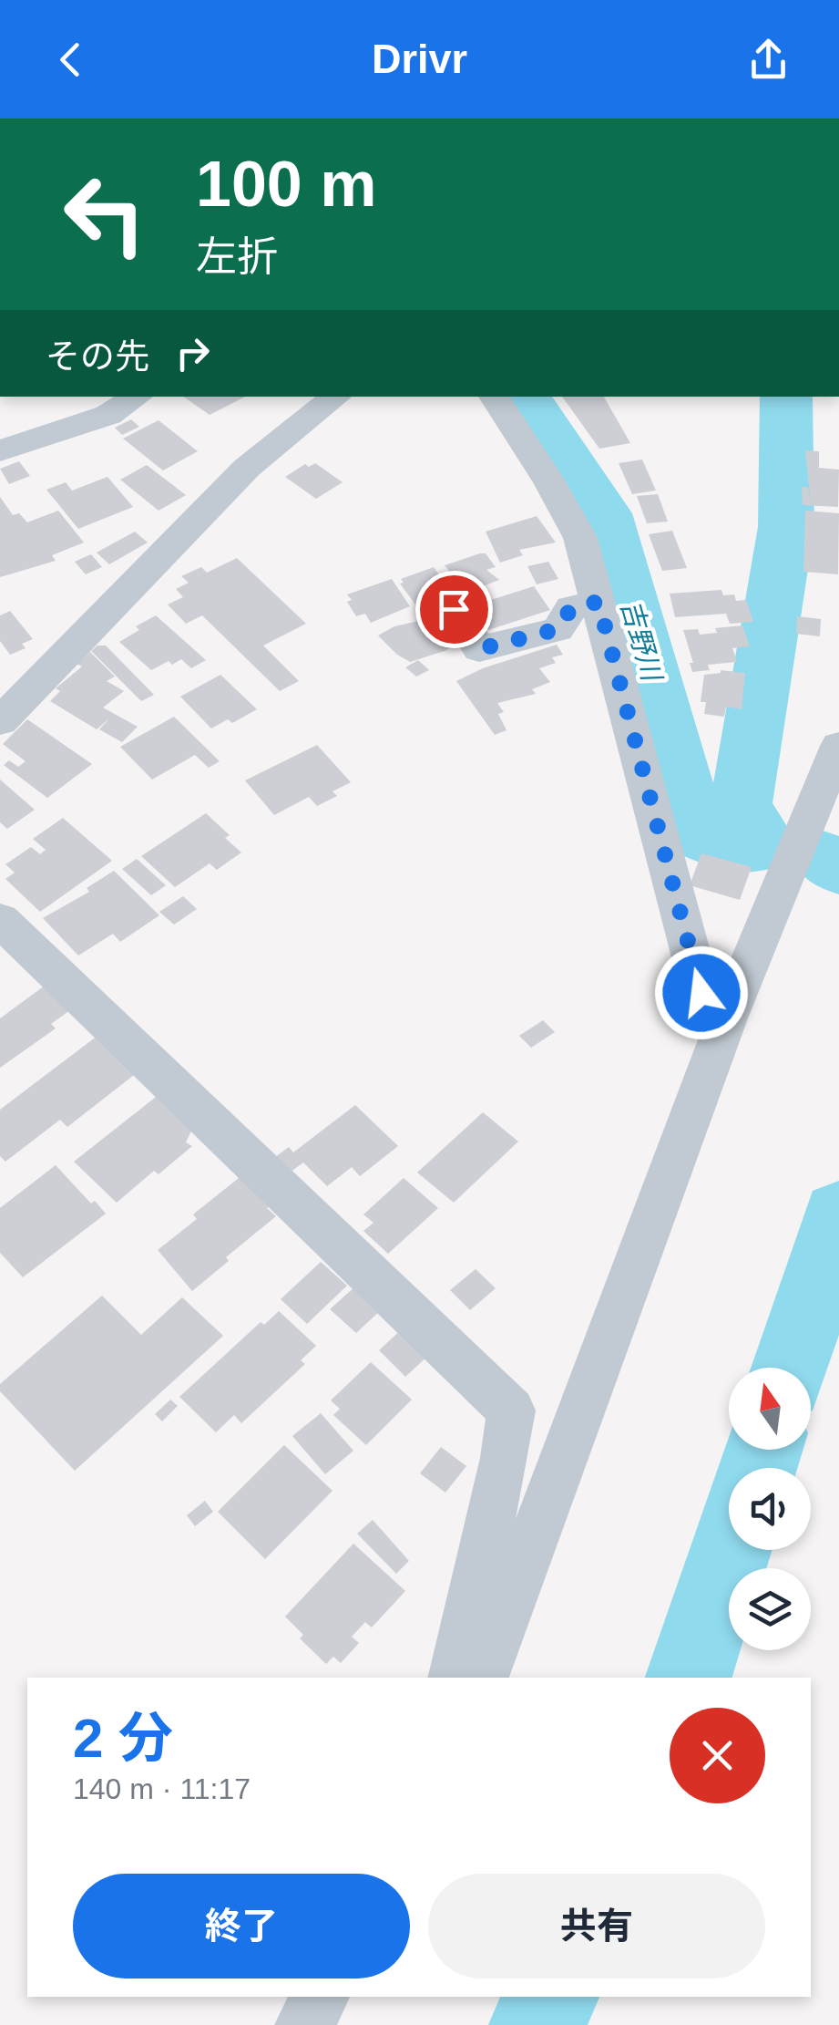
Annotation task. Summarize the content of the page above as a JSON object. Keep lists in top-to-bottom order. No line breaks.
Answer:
{"water":["吉野川"],"north":"top","page":{"header":"Drivr","turn":["100 m","左折"],"then":"その先","heading":["2 分","140 m · 11:17"],"buttons":["終了","共有"]}}
